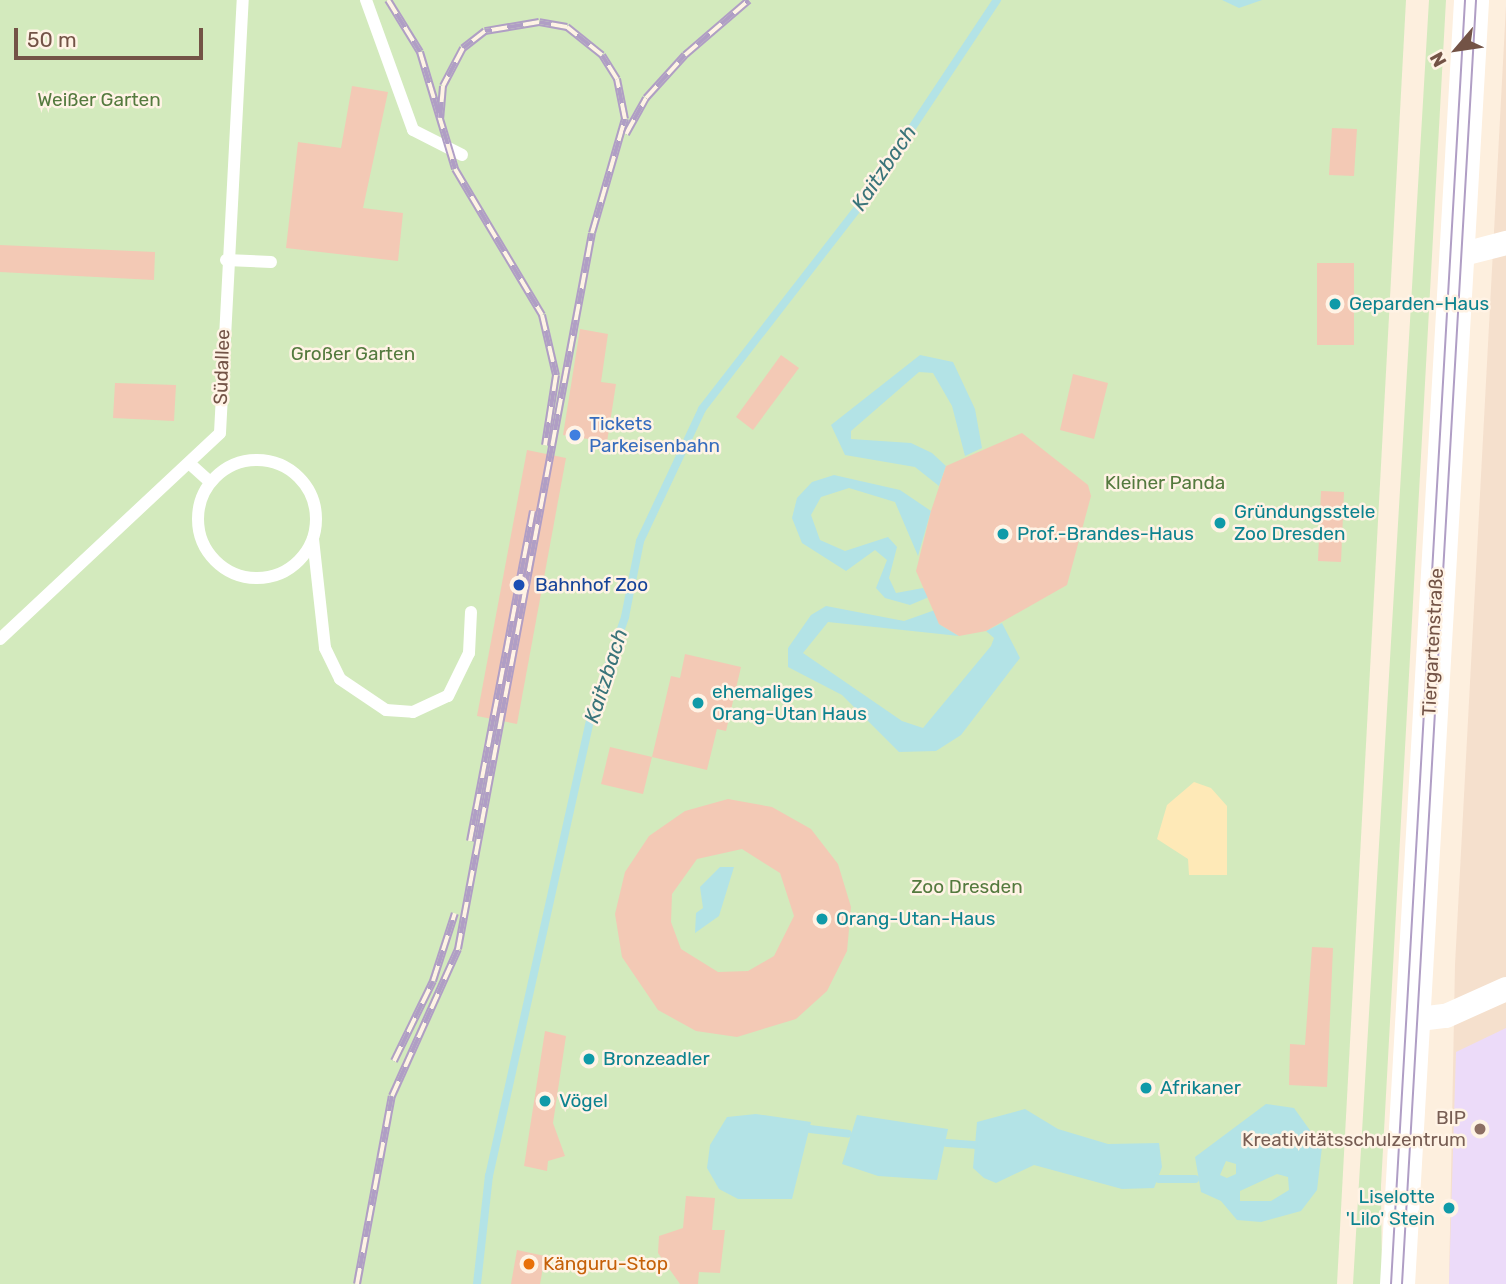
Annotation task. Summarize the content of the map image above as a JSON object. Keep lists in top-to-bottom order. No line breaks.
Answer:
{"streets":{"main road":["Tiergartenstraße"],"lane":["Südallee"]},"water":["Kaitzbach"],"parks":["Weißer Garten","Großer Garten","Kleiner Panda","Zoo Dresden"],"places":["Geparden-Haus","Tickets Parkeisenbahn","Gründungsstele Zoo Dresden","Prof.-Brandes-Haus","Bahnhof Zoo","ehemaliges Orang-Utan Haus","Orang-Utan-Haus","Bronzeadler","Afrikaner","Vögel","BIP Kreativitätsschulzentrum","Liselotte 'Lilo' Stein","Känguru-Stop"],"scale_bar":"50 m","north":"bottom left"}
